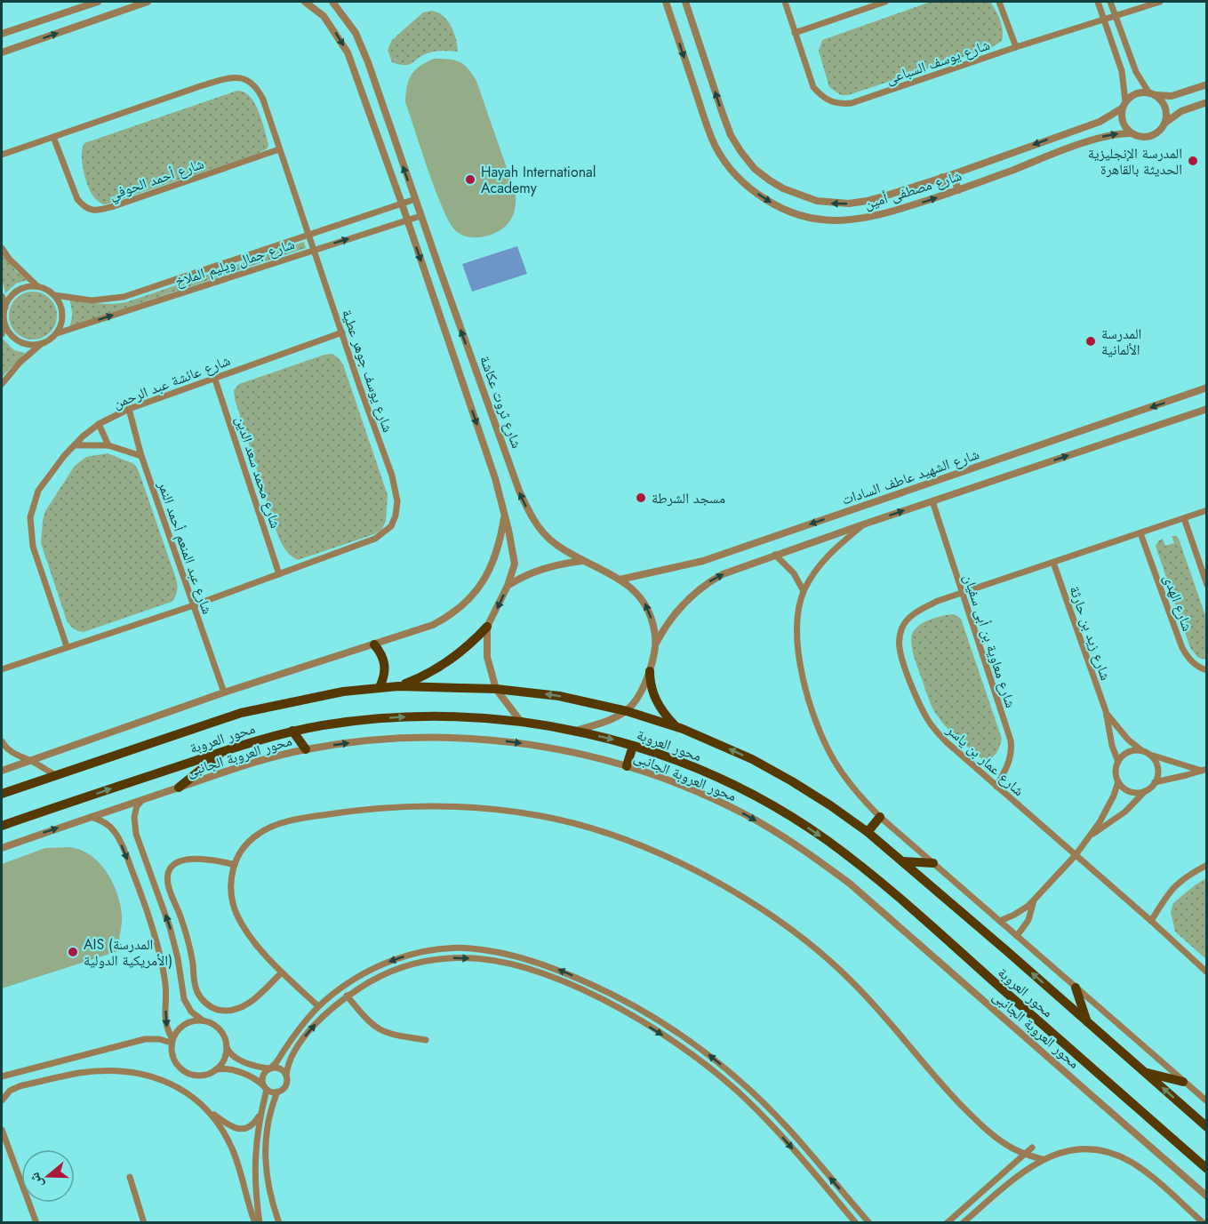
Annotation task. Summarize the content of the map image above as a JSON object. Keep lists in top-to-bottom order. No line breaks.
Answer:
{"streets":{"main road":["محور العروبة"],"street":["شارع يوسف السباعى","شارع أحمد الحوفي","شارع مصطفى أمين","شارع جمال ويليم الملاخ","شارع يوسف جوهر عطية","شارع عائشة عبد الرحمن","شارع ثروت عكاشة","شارع محمد سعد الدين","شارع الشهيد عاطف السادات","شارع عبد المنعم أحمد النمر","شارع الهدى","شارع زيد بن حارثة","شارع معاوية بن أبى سفيان","محور العروبة الجانبى","شارع عمار بن ياسر"]},"crossings":[["شارع أحمد الحوفي","شارع يوسف جوهر عطية"],["شارع جمال ويليم الملاخ","شارع يوسف جوهر عطية"],["شارع جمال ويليم الملاخ","شارع ثروت عكاشة"],["شارع يوسف جوهر عطية","شارع عائشة عبد الرحمن"],["شارع يوسف جوهر عطية","شارع محمد سعد الدين"],["شارع يوسف جوهر عطية","شارع عبد المنعم أحمد النمر"],["شارع عائشة عبد الرحمن","شارع محمد سعد الدين"],["شارع عائشة عبد الرحمن","شارع عبد المنعم أحمد النمر"],["شارع ثروت عكاشة","شارع الشهيد عاطف السادات"],["شارع ثروت عكاشة","محور العروبة"],["شارع الشهيد عاطف السادات","شارع معاوية بن أبى سفيان"],["شارع الشهيد عاطف السادات","محور العروبة"],["شارع الهدى","شارع عمار بن ياسر"],["شارع زيد بن حارثة","شارع عمار بن ياسر"],["شارع معاوية بن أبى سفيان","شارع عمار بن ياسر"]],"one_way":["محور العروبة الجانبى"],"places":["المدرسة الإنجليزية الحديثة بالقاهرة","Hayah International Academy","المدرسة الألمانية","مسجد الشرطة","AIS (المدرسة الأمريكية الدولية)"],"north":"left"}
